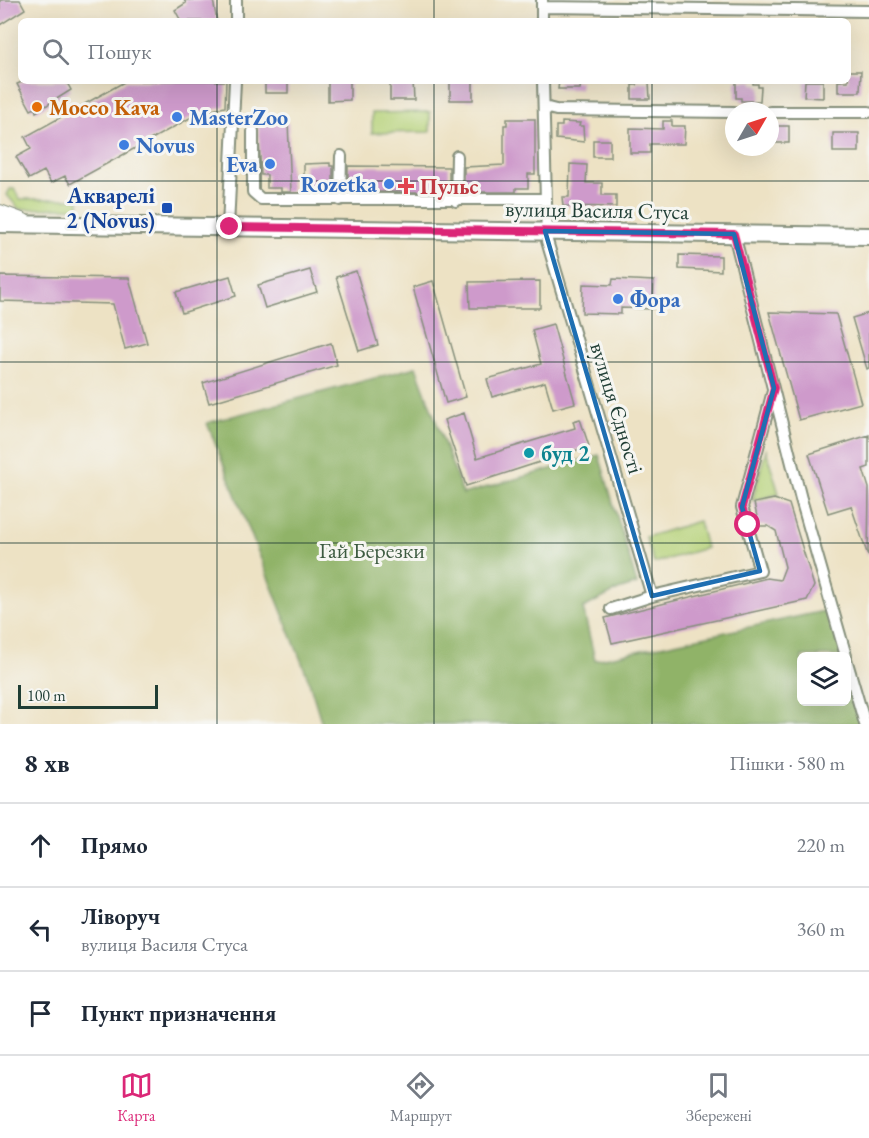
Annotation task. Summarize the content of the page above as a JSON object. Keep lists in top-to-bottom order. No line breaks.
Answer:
{"streets":{"main road":["вулиця Василя Стуса"],"street":["вулиця Єдності"]},"crossings":[["вулиця Василя Стуса","вулиця Єдності"]],"parks":["Гай Березки"],"places":{"other":["Mocco Kava","MasterZoo","Novus","Eva","Rozetka","Фора","буд 2"],"health":["Пульс"],"transit":["Акварелі 2 (Novus)"]},"scale_bar":"100 m","north":"top right","page":{"search":"Пошук","scale":"100 m","heading":["8 хв","Пішки · 580 m"],"list":[["Прямо","220 m"],["Ліворуч","вулиця Василя Стуса","360 m"],"Пункт призначення"],"nav":["Карта","Маршрут","Збережені"]}}
